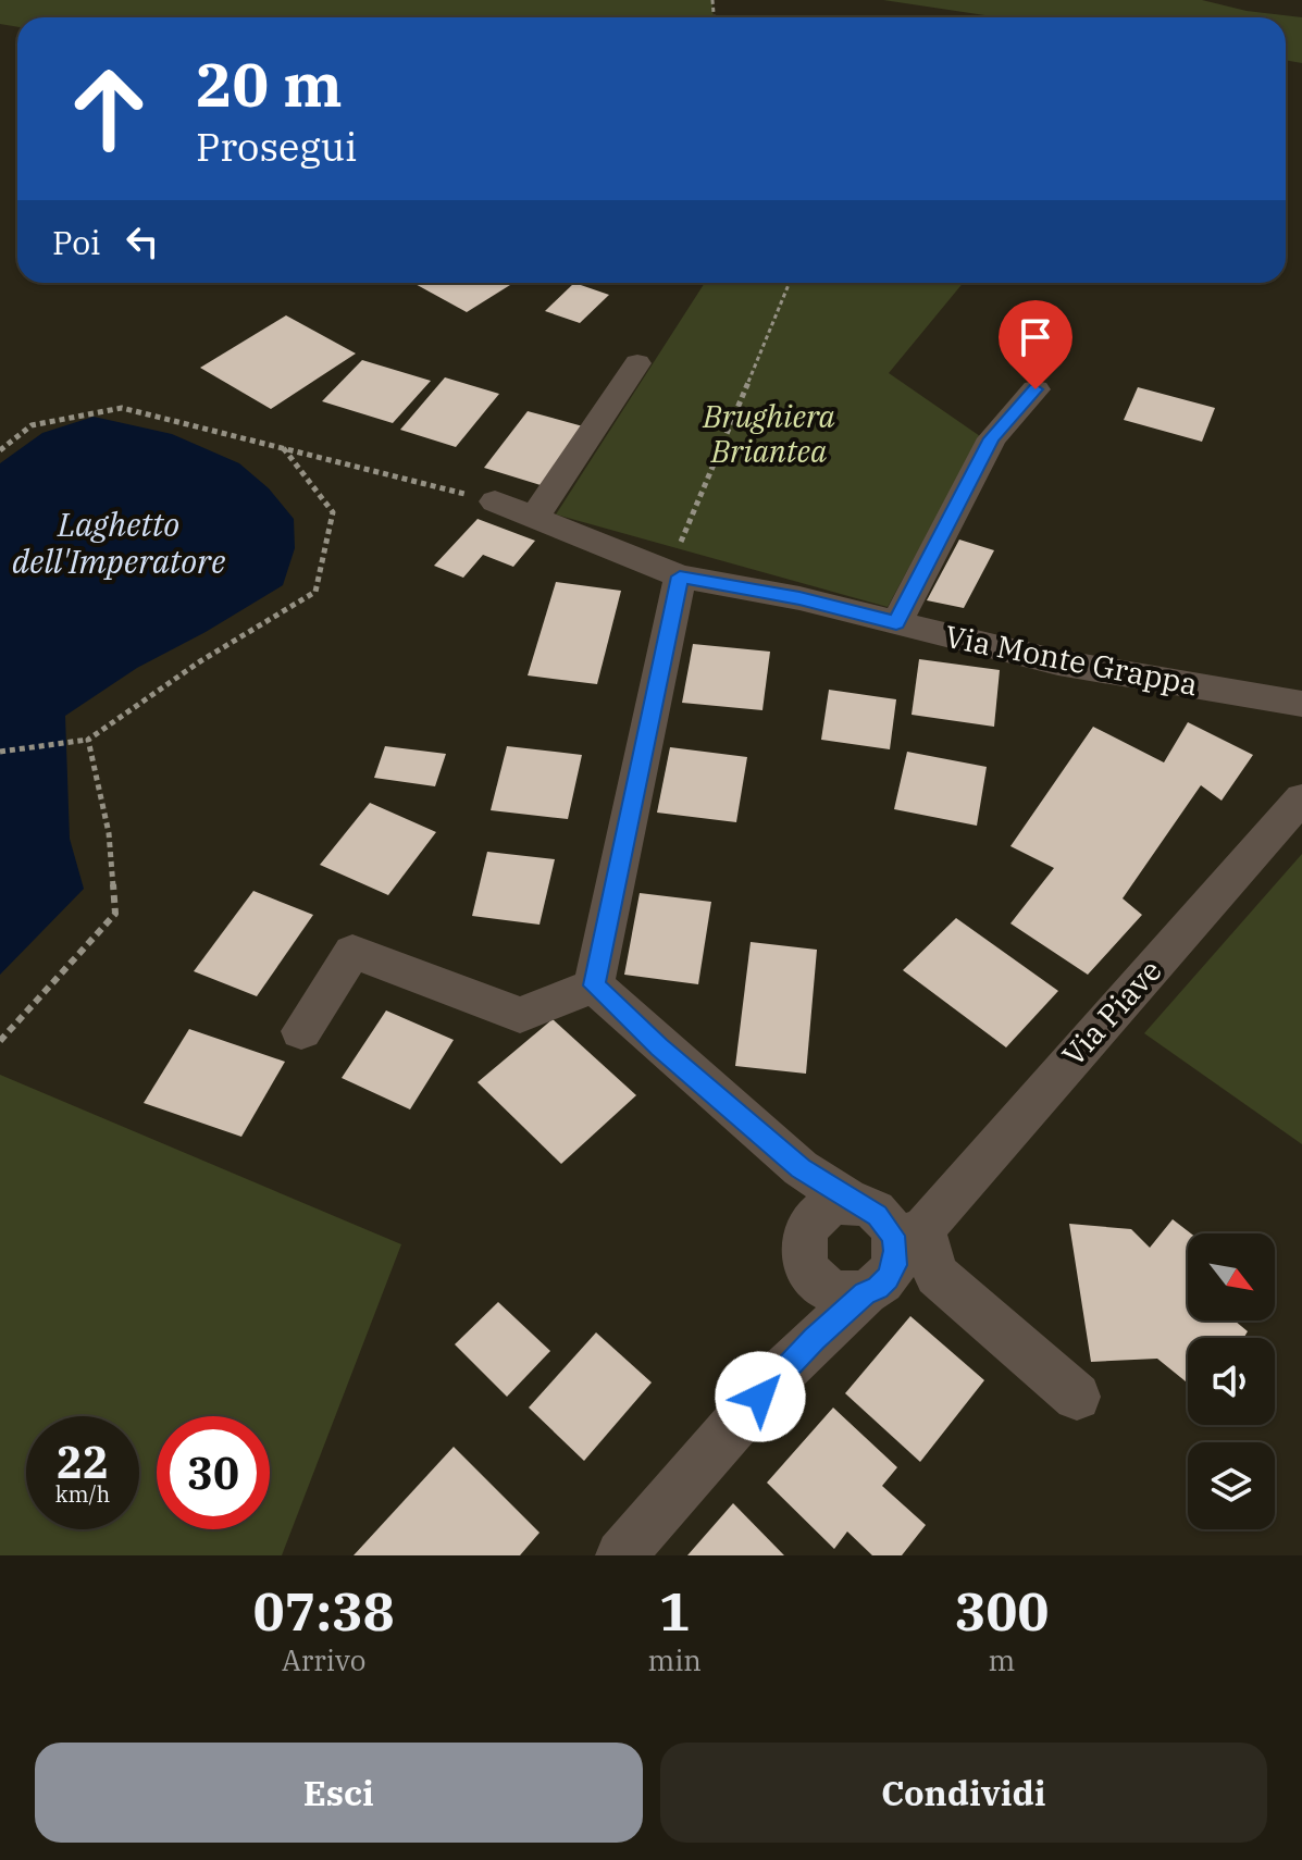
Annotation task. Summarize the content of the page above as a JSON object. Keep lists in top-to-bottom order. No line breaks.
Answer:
{"streets":{"street":["Via Monte Grappa","Via Piave"]},"water":["Laghetto dell'Imperatore"],"parks":["Brughiera Briantea"],"north":"bottom right","page":{"turn":["20 m","Prosegui"],"then":"Poi","speed":"22 km/h","limit":"30","eta":["07:38","Arrivo","1","min","300","m"],"buttons":["Esci","Condividi"]}}
